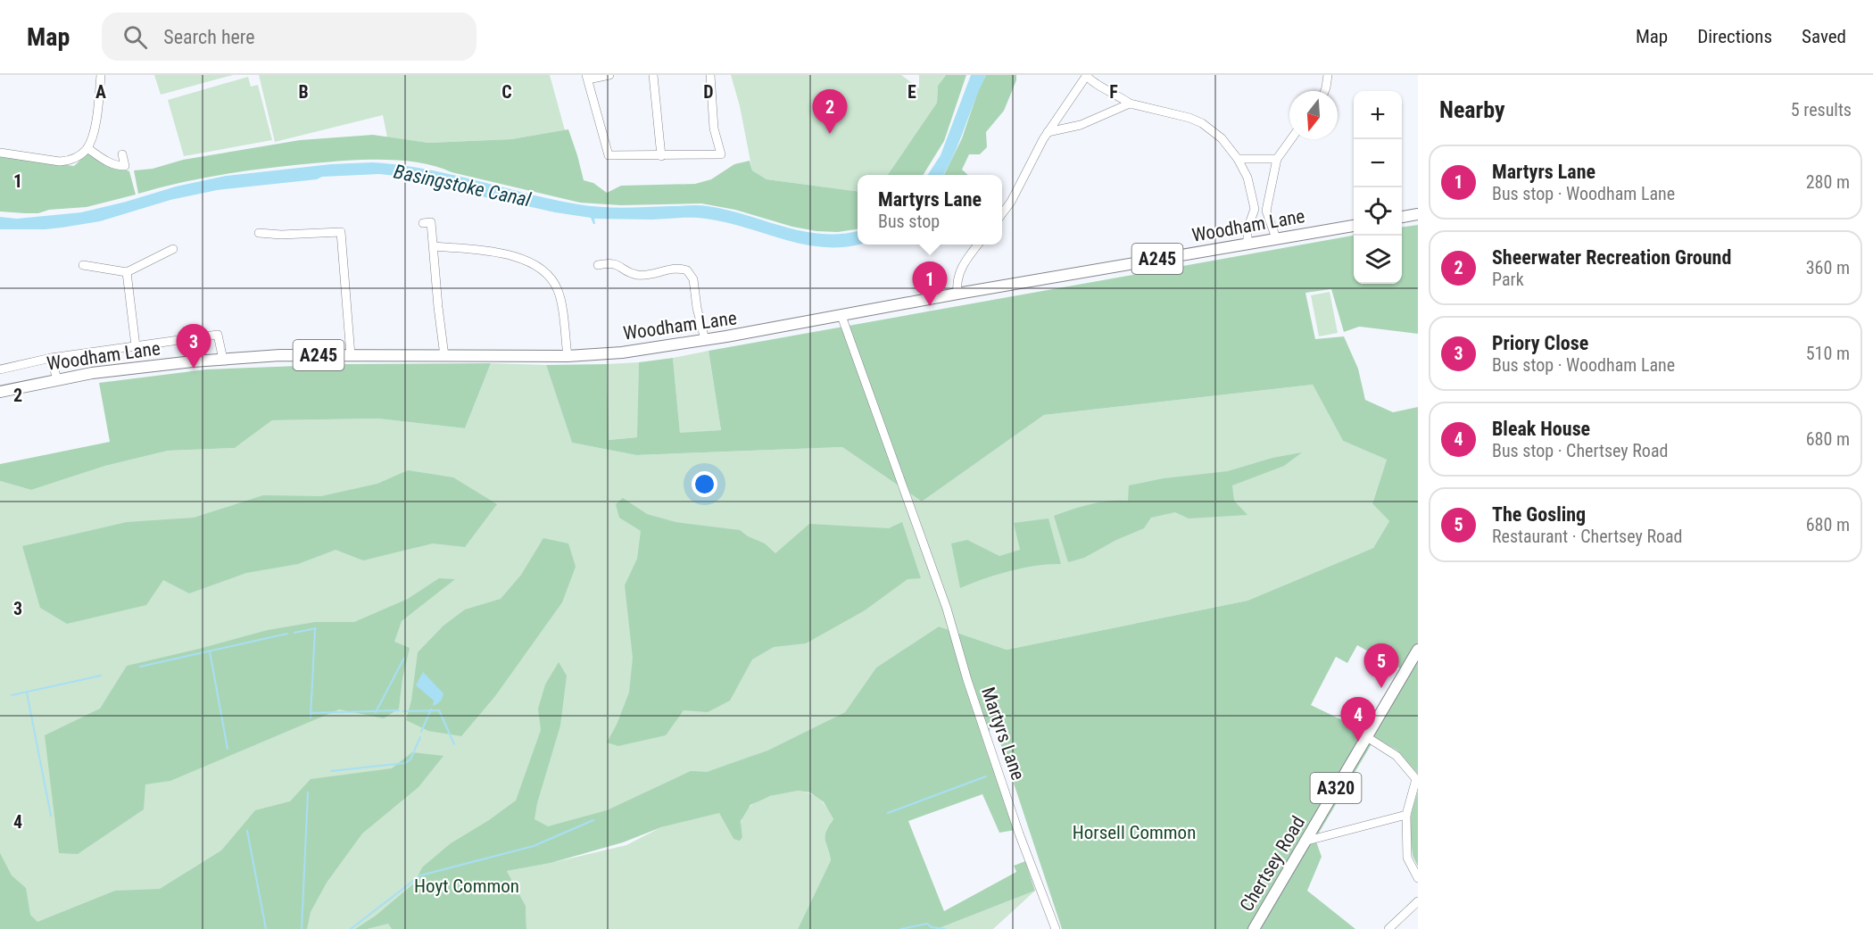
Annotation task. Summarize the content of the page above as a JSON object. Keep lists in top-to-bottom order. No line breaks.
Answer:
{"streets":{"main road":["Woodham Lane","A245","A320","Chertsey Road"],"street":["Martyrs Lane"]},"crossings":[["Woodham Lane","Martyrs Lane"]],"water":["Basingstoke Canal"],"parks":["Horsell Common","Hoyt Common"],"north":"bottom","page":{"header":"Map","search":"Search here","nav":["Map","Directions","Saved"],"heading":["Nearby","5 results"],"pins":["2","1","3","5","4"],"map_buttons":["+","−"],"list":[{"mark":"1","name":"Martyrs Lane","note":"Bus stop · Woodham Lane","value":"280 m"},{"mark":"2","name":"Sheerwater Recreation Ground","note":"Park","value":"360 m"},{"mark":"3","name":"Priory Close","note":"Bus stop · Woodham Lane","value":"510 m"},{"mark":"4","name":"Bleak House","note":"Bus stop · Chertsey Road","value":"680 m"},{"mark":"5","name":"The Gosling","note":"Restaurant · Chertsey Road","value":"680 m"}],"popup":["Martyrs Lane","Bus stop"]},"grid":{"columns":["A","B","C","D","E","F"],"rows":["1","2","3","4"]}}
